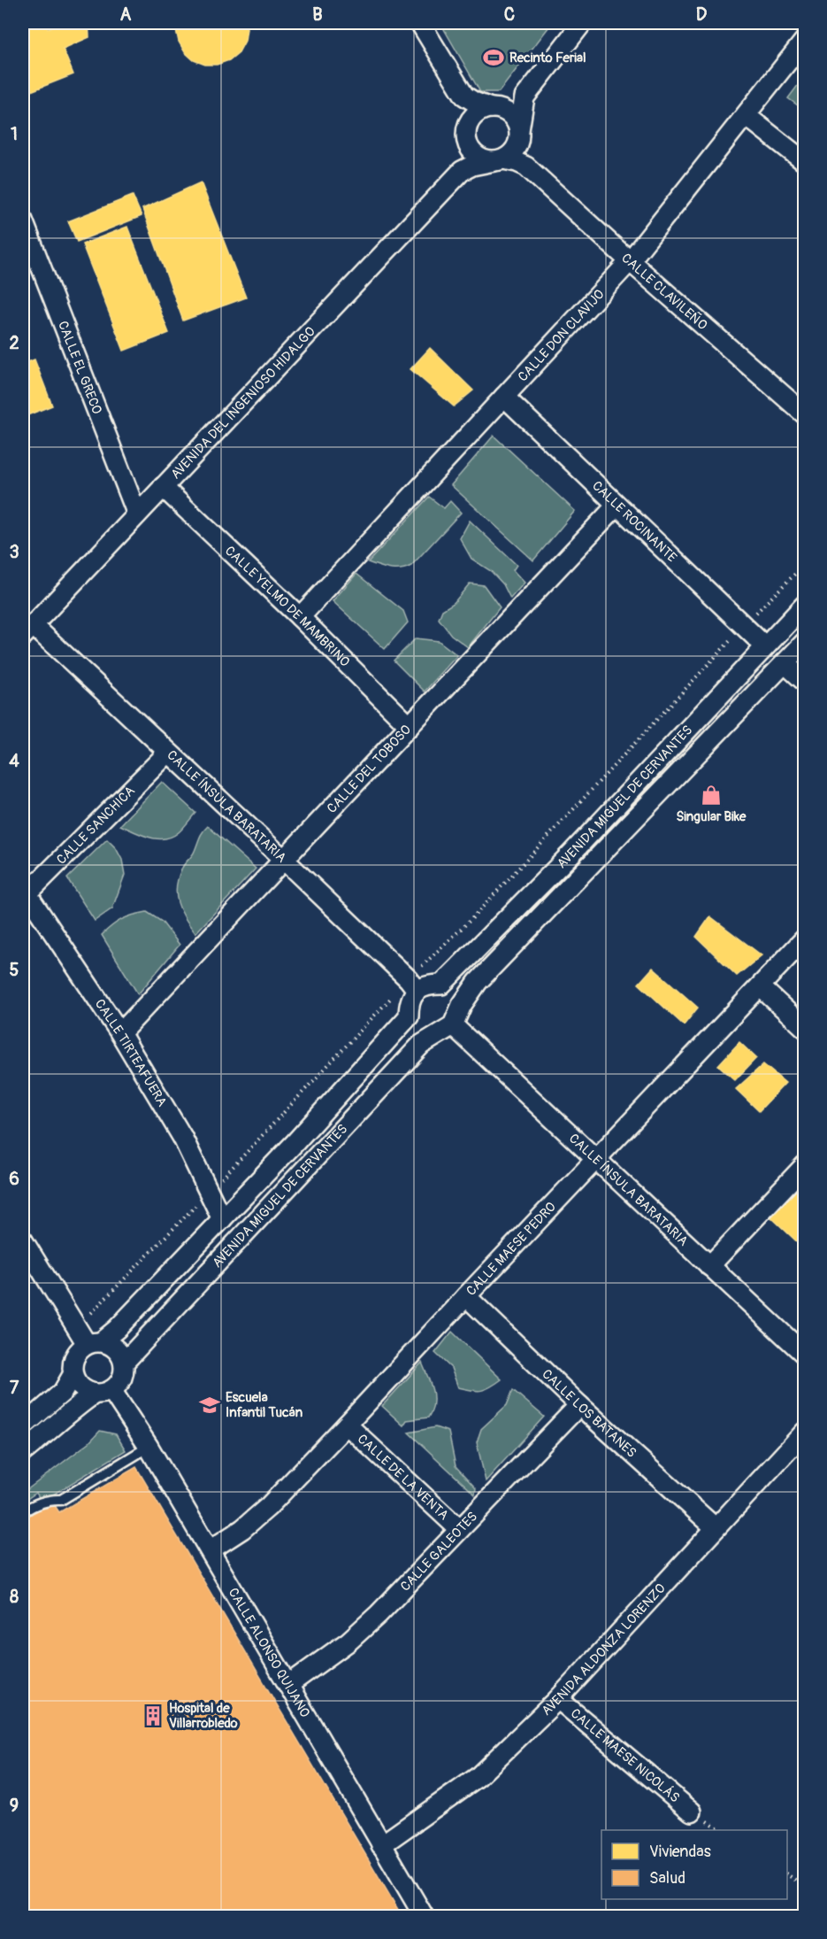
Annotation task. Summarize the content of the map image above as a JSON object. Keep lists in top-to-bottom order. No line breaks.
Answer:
{"streets":{"street":["CALLE CLAVILEÑO","CALLE DON CLAVIJO","CALLE EL GRECO","AVENIDA DEL INGENIOSO HIDALGO","CALLE ROCINANTE","CALLE YELMO DE MAMBRINO","CALLE DEL TOBOSO","AVENIDA MIGUEL DE CERVANTES","CALLE ÍNSULA BARATARIA","CALLE SANCHICA","CALLE TIRTEAFUERA","CALLE MAESE PEDRO","CALLE LOS BATANES","CALLE DE LA VENTA","CALLE GALEOTES","AVENIDA ALDONZA LORENZO","CALLE ALONSO QUIJANO","CALLE MAESE NICOLÁS"]},"crossings":[["CALLE CLAVILEÑO","CALLE DON CLAVIJO"],["CALLE CLAVILEÑO","AVENIDA DEL INGENIOSO HIDALGO"],["CALLE DON CLAVIJO","CALLE ROCINANTE"],["CALLE DON CLAVIJO","CALLE YELMO DE MAMBRINO"],["CALLE EL GRECO","AVENIDA DEL INGENIOSO HIDALGO"],["AVENIDA DEL INGENIOSO HIDALGO","CALLE YELMO DE MAMBRINO"],["AVENIDA DEL INGENIOSO HIDALGO","CALLE ÍNSULA BARATARIA"],["CALLE ROCINANTE","CALLE DEL TOBOSO"],["CALLE ROCINANTE","AVENIDA MIGUEL DE CERVANTES"],["CALLE YELMO DE MAMBRINO","CALLE DEL TOBOSO"],["CALLE DEL TOBOSO","CALLE ÍNSULA BARATARIA"],["CALLE DEL TOBOSO","CALLE TIRTEAFUERA"],["AVENIDA MIGUEL DE CERVANTES","CALLE ÍNSULA BARATARIA"],["AVENIDA MIGUEL DE CERVANTES","CALLE TIRTEAFUERA"],["AVENIDA MIGUEL DE CERVANTES","CALLE ALONSO QUIJANO"],["CALLE ÍNSULA BARATARIA","CALLE SANCHICA"],["CALLE ÍNSULA BARATARIA","CALLE MAESE PEDRO"],["CALLE SANCHICA","CALLE TIRTEAFUERA"],["CALLE MAESE PEDRO","CALLE LOS BATANES"],["CALLE MAESE PEDRO","CALLE DE LA VENTA"],["CALLE MAESE PEDRO","CALLE ALONSO QUIJANO"],["CALLE LOS BATANES","CALLE GALEOTES"],["CALLE LOS BATANES","AVENIDA ALDONZA LORENZO"],["CALLE DE LA VENTA","CALLE GALEOTES"],["CALLE GALEOTES","CALLE ALONSO QUIJANO"],["AVENIDA ALDONZA LORENZO","CALLE ALONSO QUIJANO"],["AVENIDA ALDONZA LORENZO","CALLE MAESE NICOLÁS"]],"places":{"sports":["Recinto Ferial"],"shop":["Singular Bike"],"school or university":["Escuela Infantil Tucán"],"building":["Hospital de Villarrobledo"]},"legend":["Viviendas","Salud"],"grid":{"columns":["A","B","C","D"],"rows":["1","2","3","4","5","6","7","8","9"]}}
